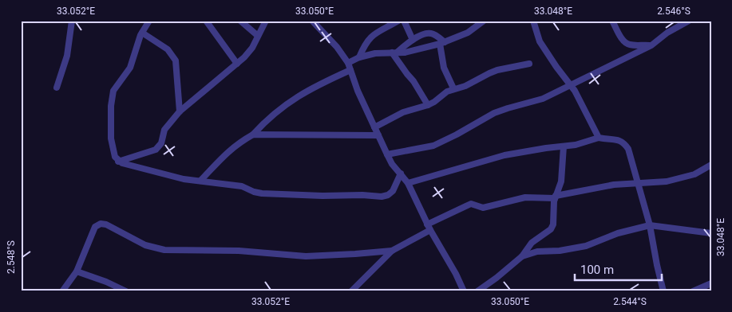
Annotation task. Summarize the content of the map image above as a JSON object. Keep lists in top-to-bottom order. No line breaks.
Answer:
{"scale_bar":"100 m","coordinates":["33.052°E","33.050°E","33.048°E","2.546°S","2.548°S","2.544°S"]}
